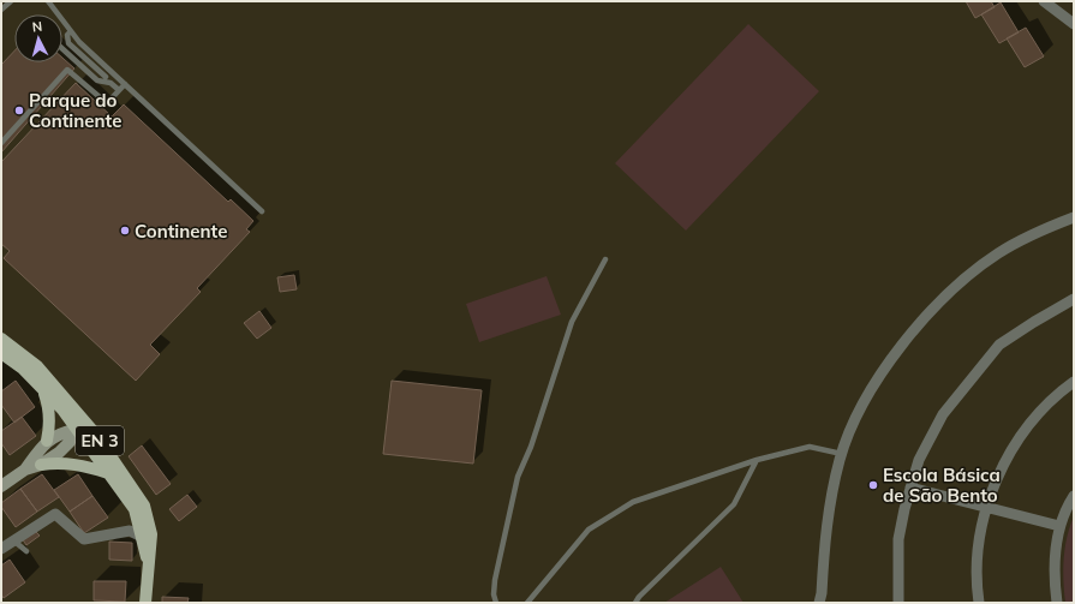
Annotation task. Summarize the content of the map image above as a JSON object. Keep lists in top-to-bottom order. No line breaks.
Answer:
{"streets":{"main road":["EN 3"]},"places":["Parque do Continente","Continente","Escola Básica de São Bento"],"north":"top"}
